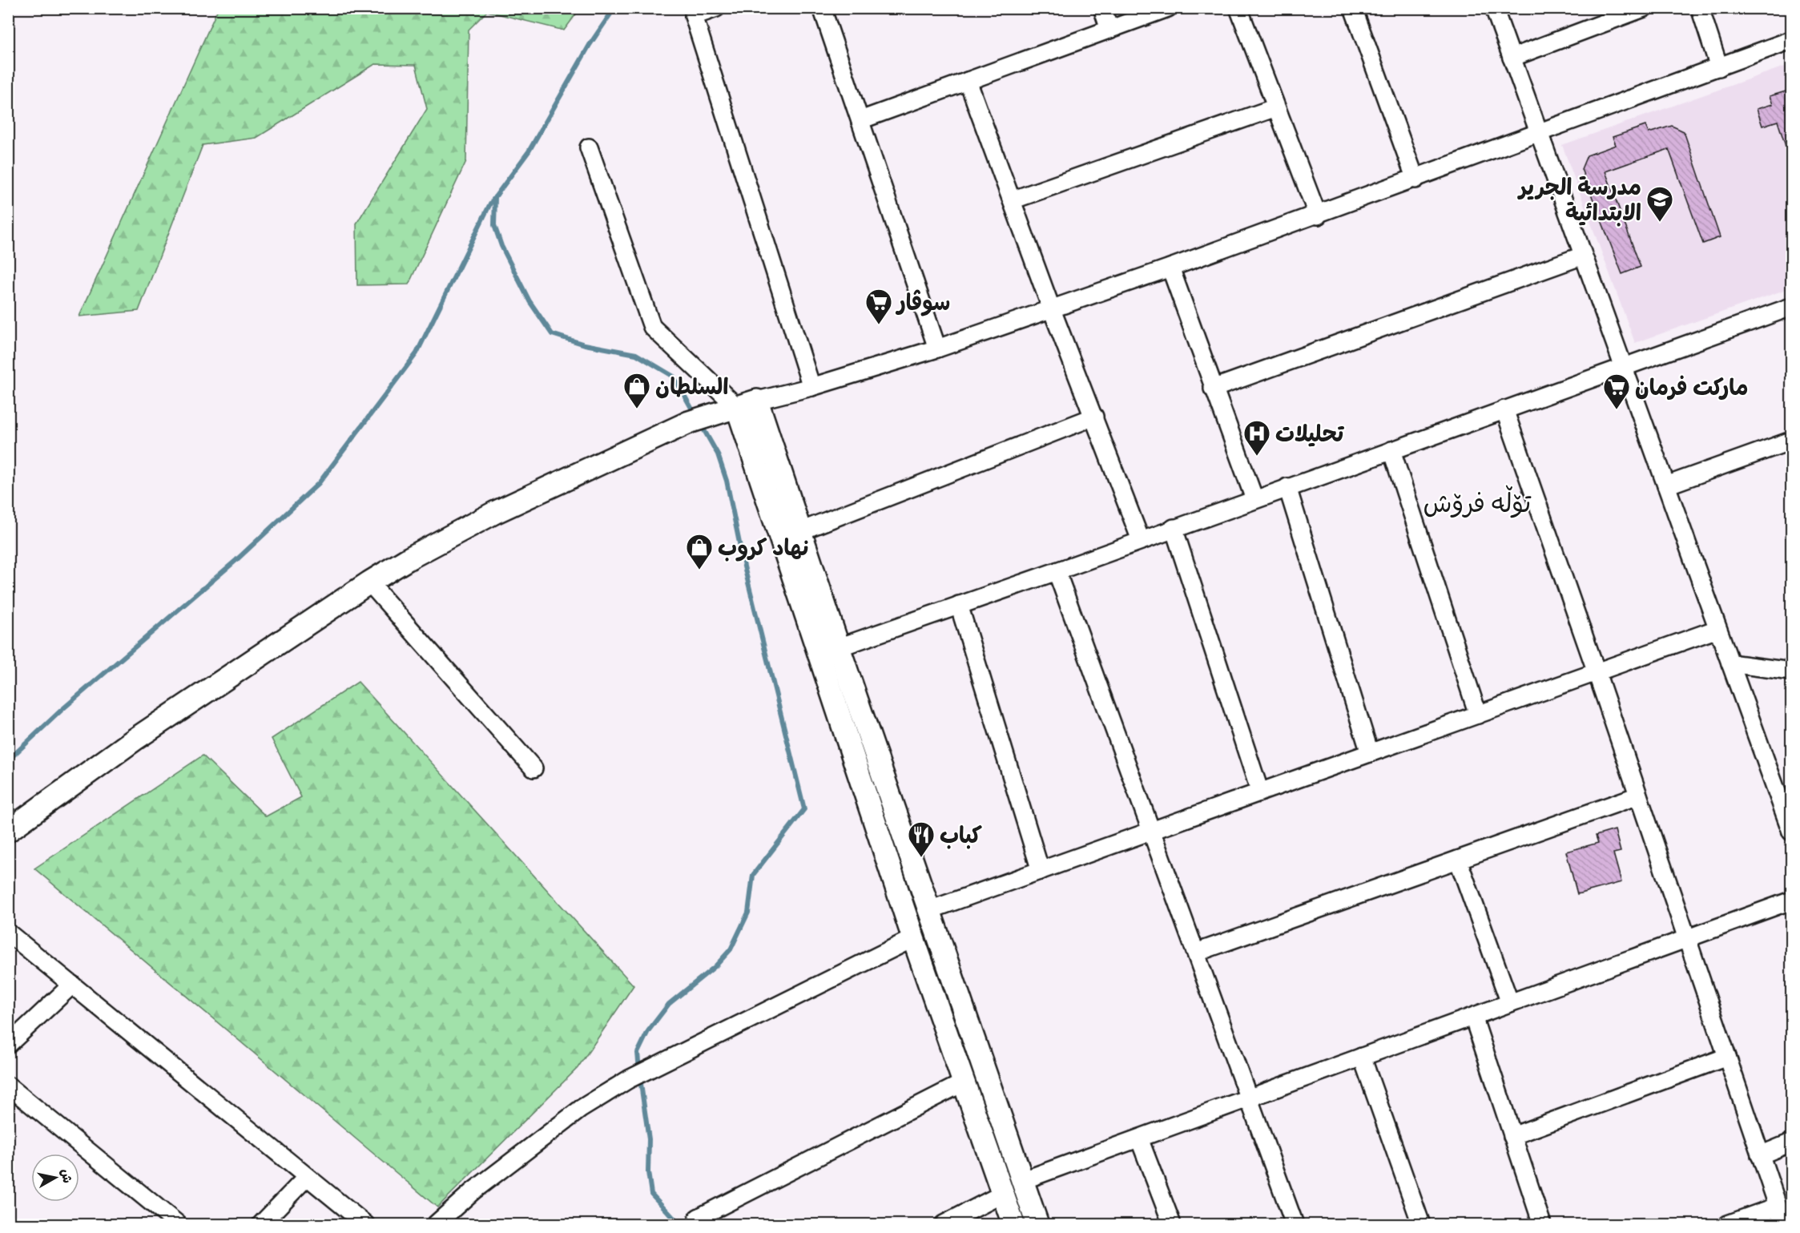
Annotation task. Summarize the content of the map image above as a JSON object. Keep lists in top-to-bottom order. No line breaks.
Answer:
{"districts":["تۆڵە فرۆش"],"places":{"school or university":["مدرسة الجرير الابتدائية"],"supermarket":["سوڤار","مارکت فرمان"],"shop":["السلطان","نهاد كروب"],"hospital":["تحلیلات"],"restaurant":["كباب"]},"north":"right"}
